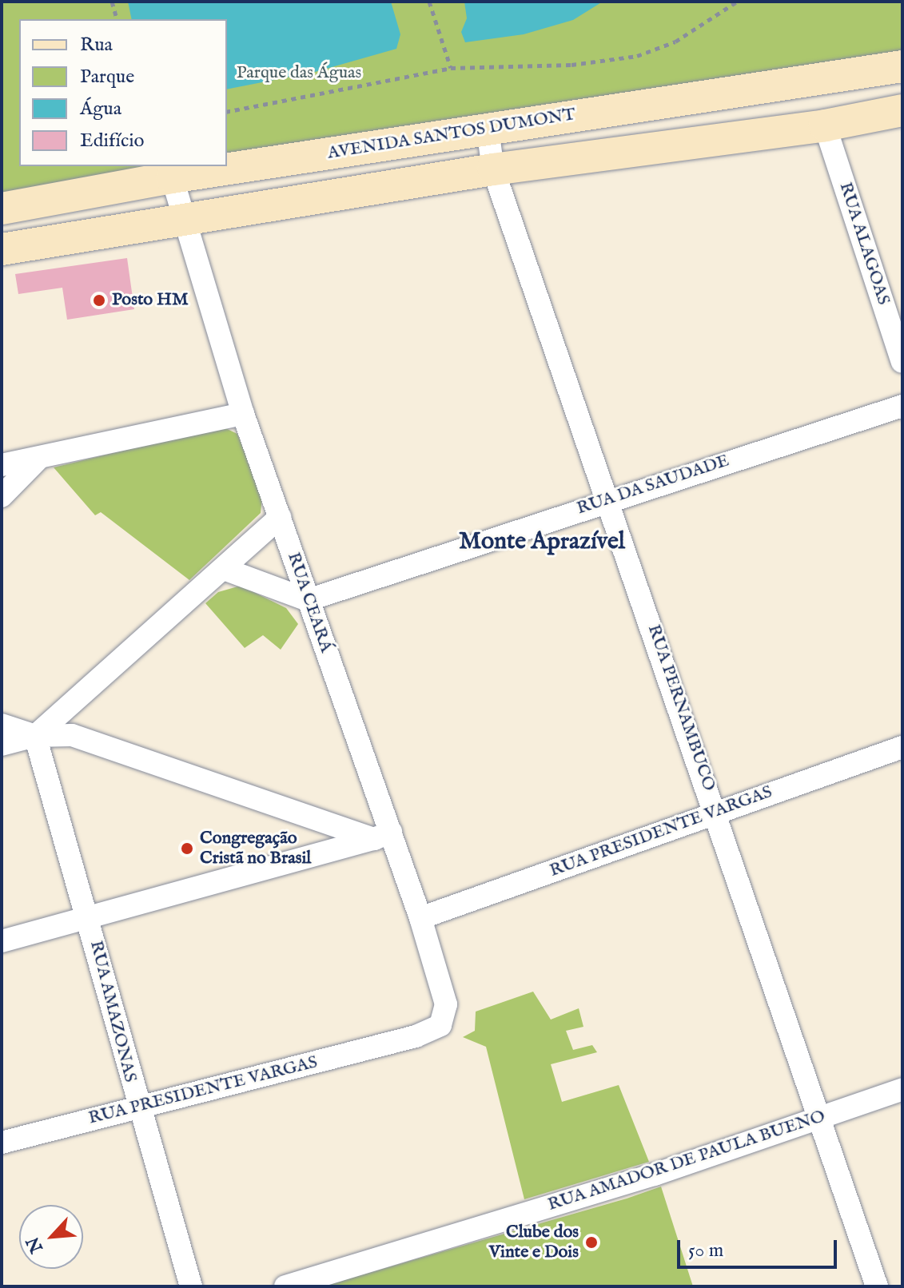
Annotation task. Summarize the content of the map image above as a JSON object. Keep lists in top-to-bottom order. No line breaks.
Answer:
{"streets":{"street":["AVENIDA SANTOS DUMONT","RUA ALAGOAS","RUA DA SAUDADE","RUA CEARÁ","RUA PERNAMBUCO","RUA PRESIDENTE VARGAS","RUA AMAZONAS","RUA AMADOR DE PAULA BUENO"]},"crossings":[["AVENIDA SANTOS DUMONT","RUA CEARÁ"],["AVENIDA SANTOS DUMONT","RUA PERNAMBUCO"],["RUA DA SAUDADE","RUA CEARÁ"],["RUA DA SAUDADE","RUA PERNAMBUCO"],["RUA CEARÁ","RUA PRESIDENTE VARGAS"],["RUA PERNAMBUCO","RUA PRESIDENTE VARGAS"],["RUA PERNAMBUCO","RUA AMADOR DE PAULA BUENO"],["RUA PRESIDENTE VARGAS","RUA AMAZONAS"]],"districts":["Monte Aprazível"],"parks":["Parque das Águas"],"places":["Posto HM","Congregação Cristã no Brasil","Clube dos Vinte e Dois"],"legend":["Rua","Parque","Água","Edifício"],"scale_bar":"50 m","north":"bottom left"}
